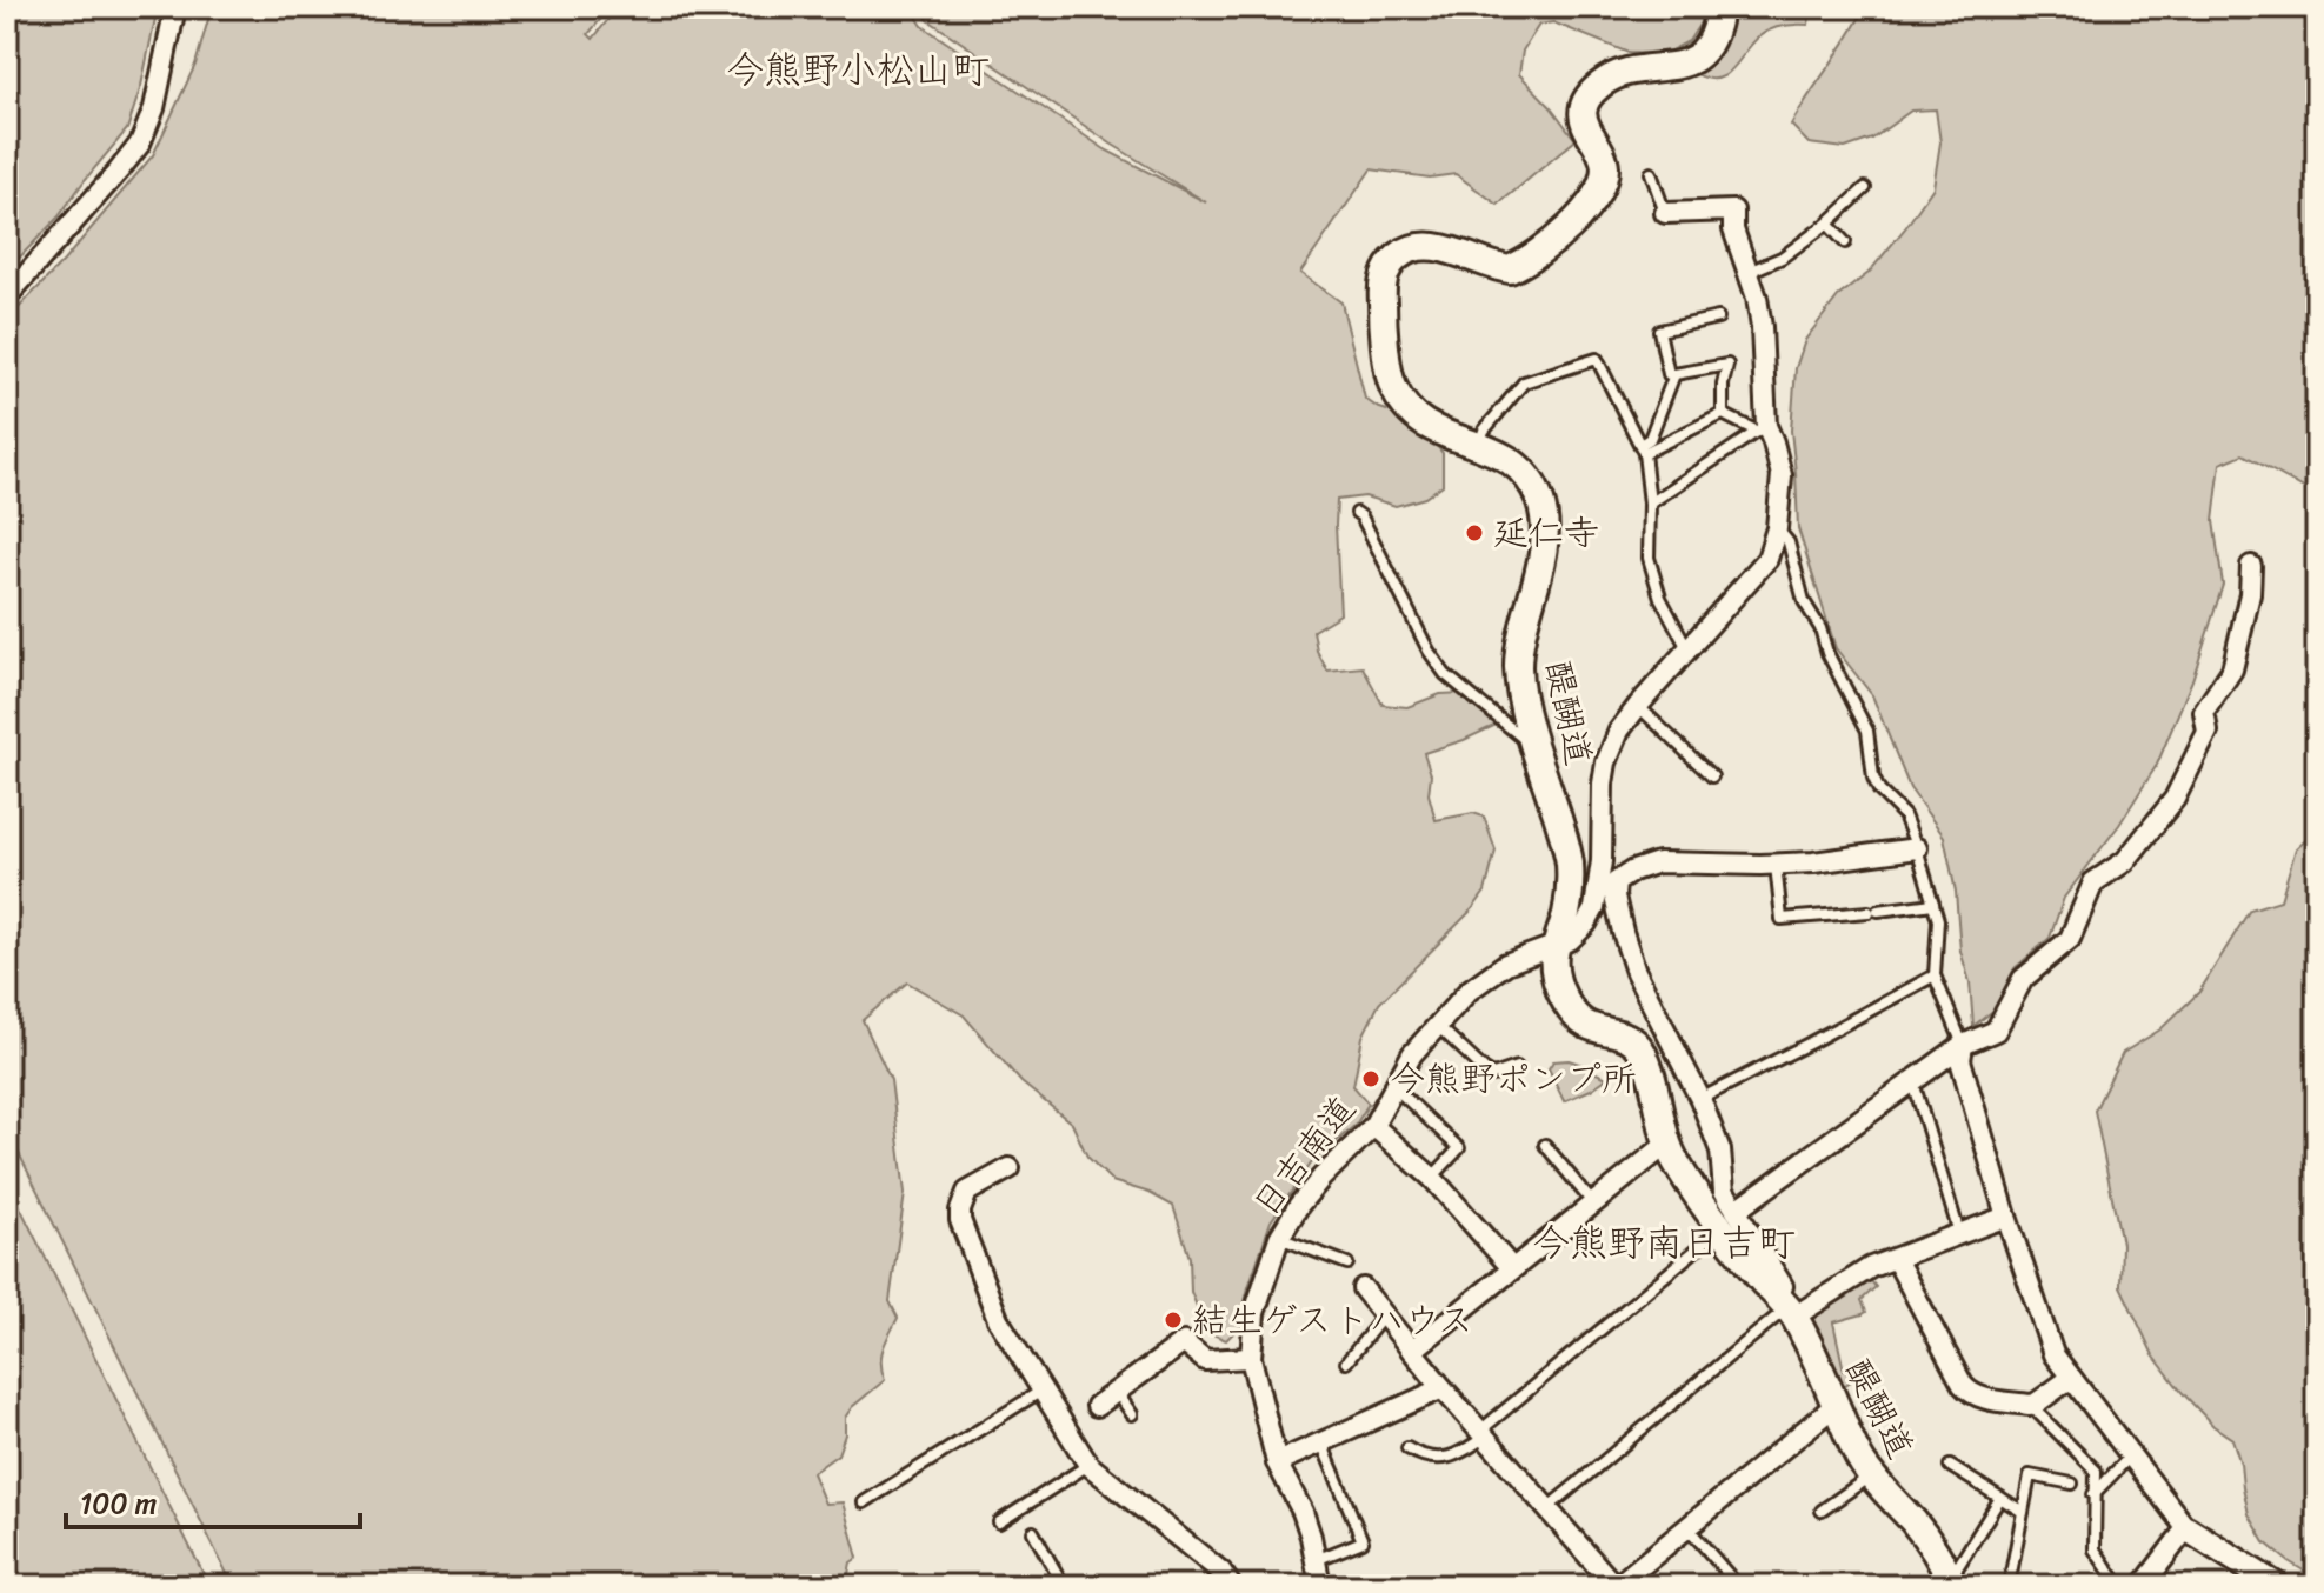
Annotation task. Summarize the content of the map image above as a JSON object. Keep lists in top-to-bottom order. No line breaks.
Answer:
{"streets":{"main road":["醍醐道"],"street":["日吉南道"]},"crossings":[["醍醐道","日吉南道"]],"districts":["今熊野小松山町","今熊野南日吉町"],"places":["延仁寺","今熊野ポンプ所","結生ゲストハウス"],"scale_bar":"100 m"}
